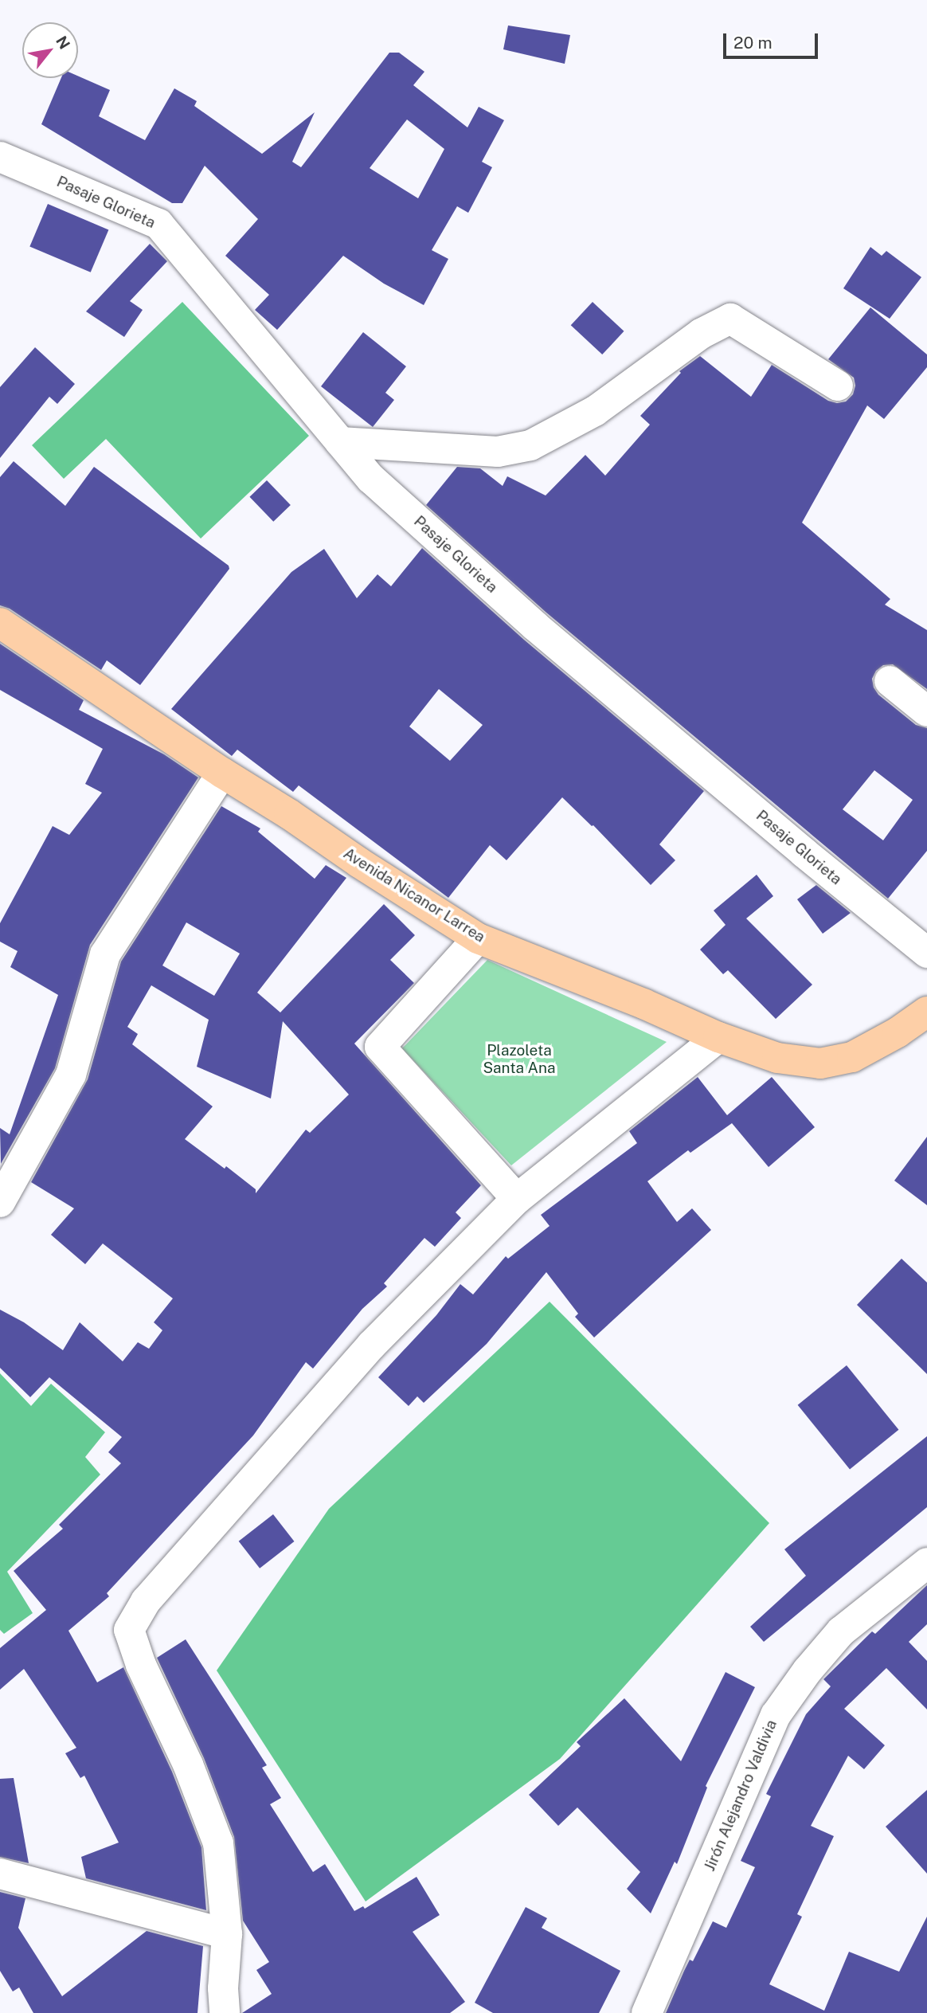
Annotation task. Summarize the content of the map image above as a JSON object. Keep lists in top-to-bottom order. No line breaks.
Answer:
{"streets":{"main road":["Avenida Nicanor Larrea"],"street":["Pasaje Glorieta","Jirón Alejandro Valdivia"]},"parks":["Plazoleta Santa Ana"],"scale_bar":"20 m","north":"top right"}
